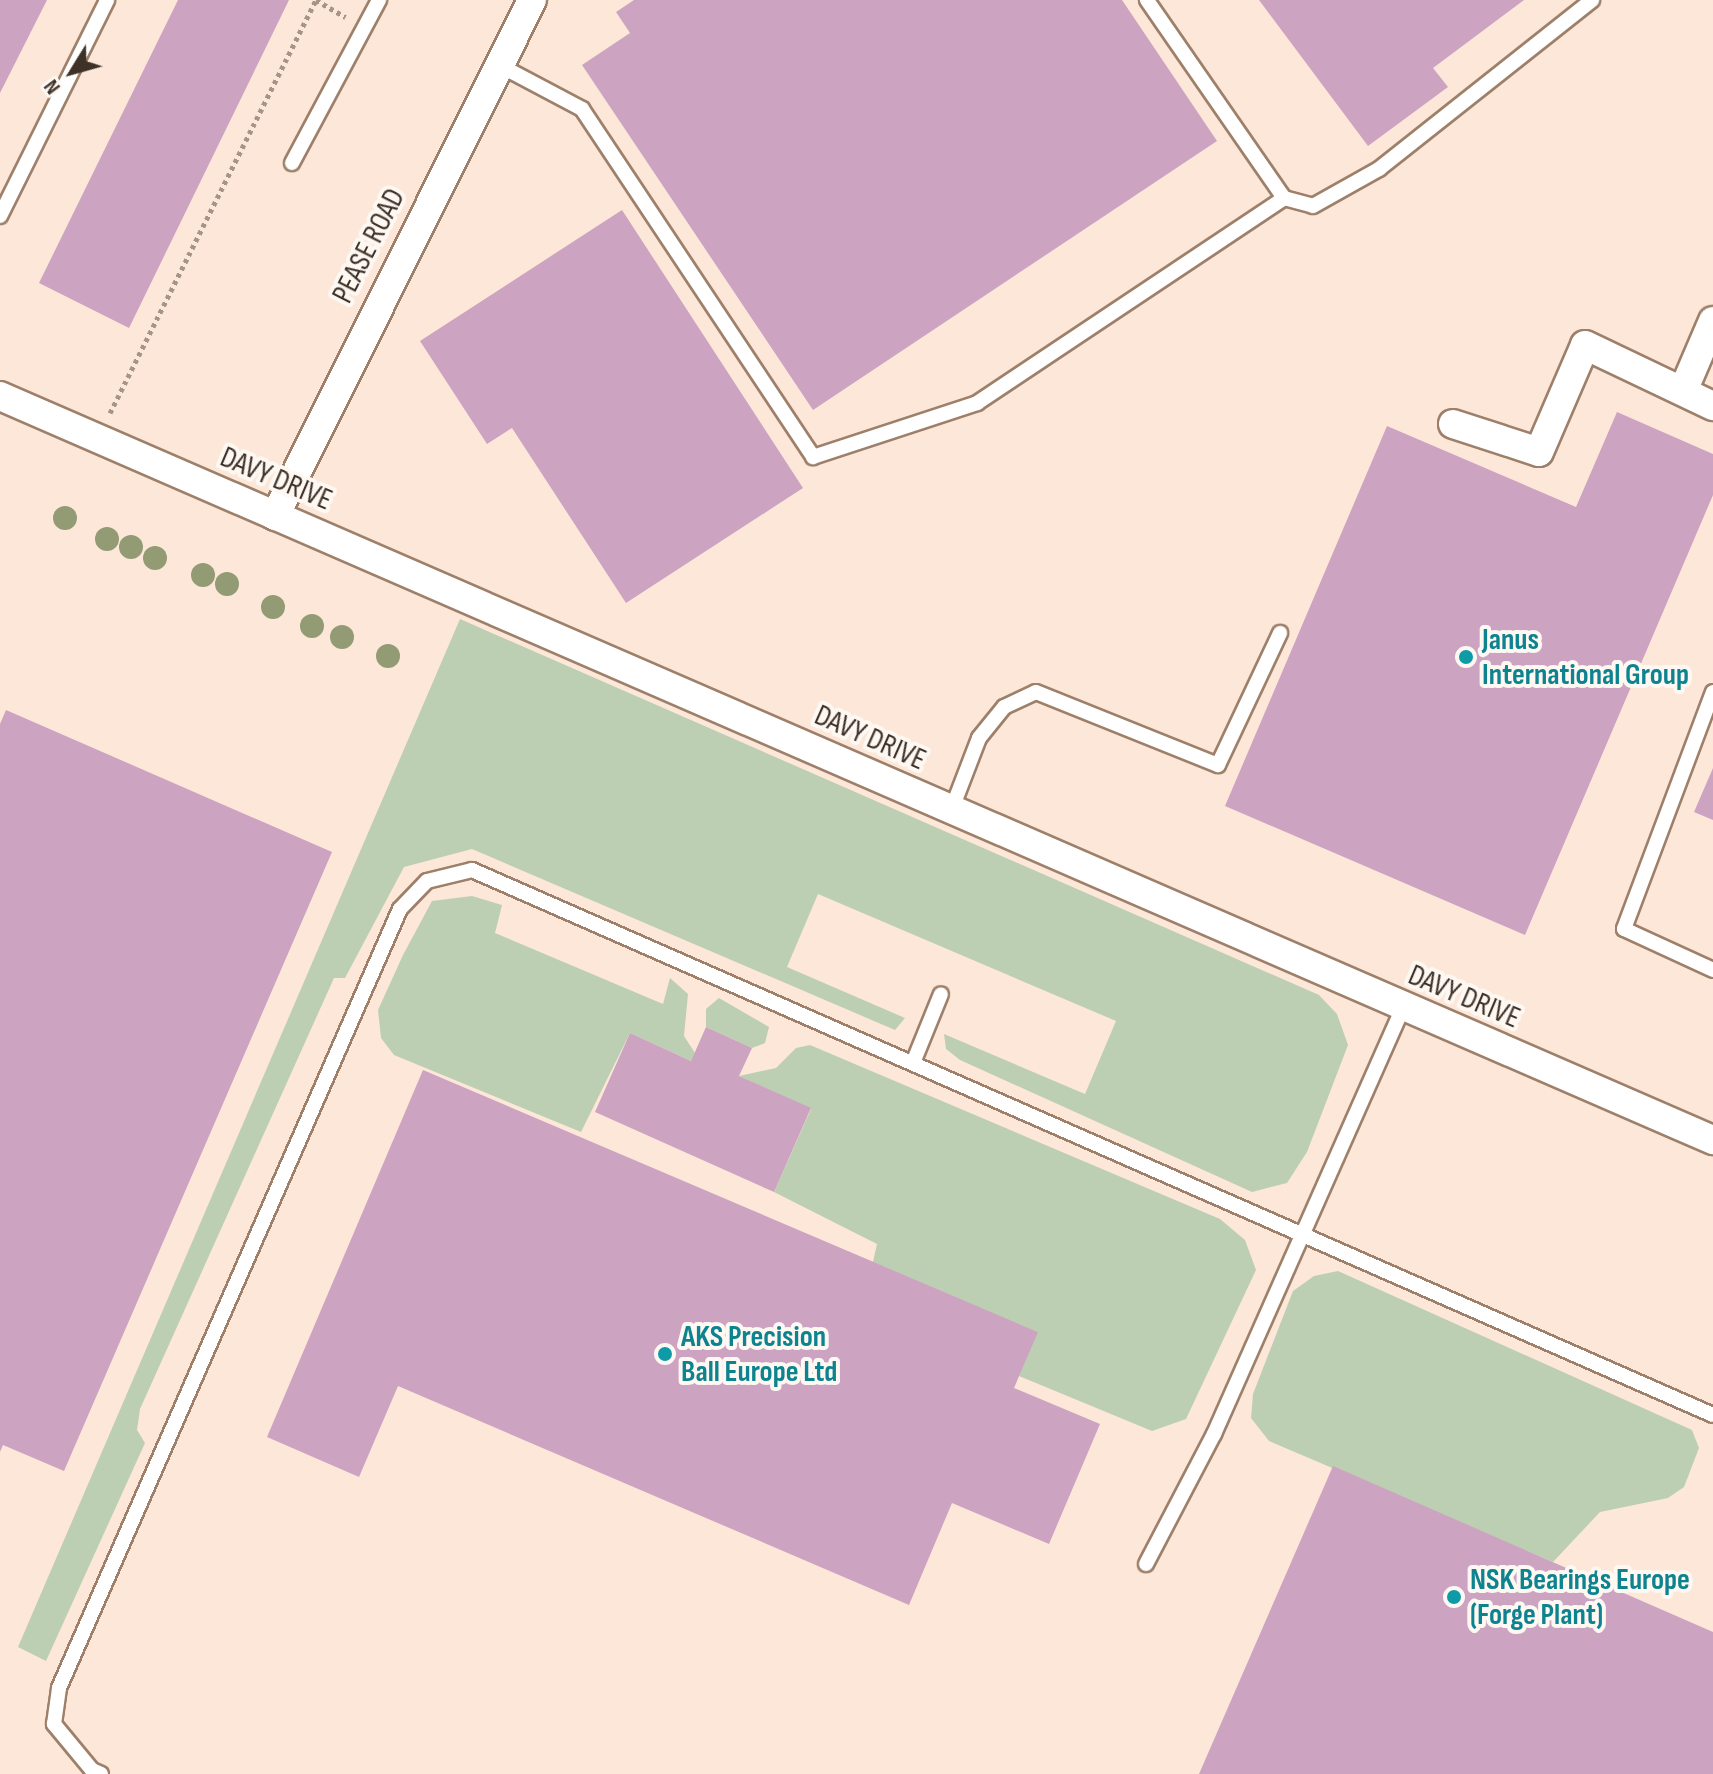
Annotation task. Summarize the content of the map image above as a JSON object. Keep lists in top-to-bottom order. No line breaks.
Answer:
{"streets":{"street":["PEASE ROAD","DAVY DRIVE"]},"crossings":[["PEASE ROAD","DAVY DRIVE"]],"places":["Janus International Group","AKS Precision Ball Europe Ltd","NSK Bearings Europe (Forge Plant)"],"north":"bottom left"}
